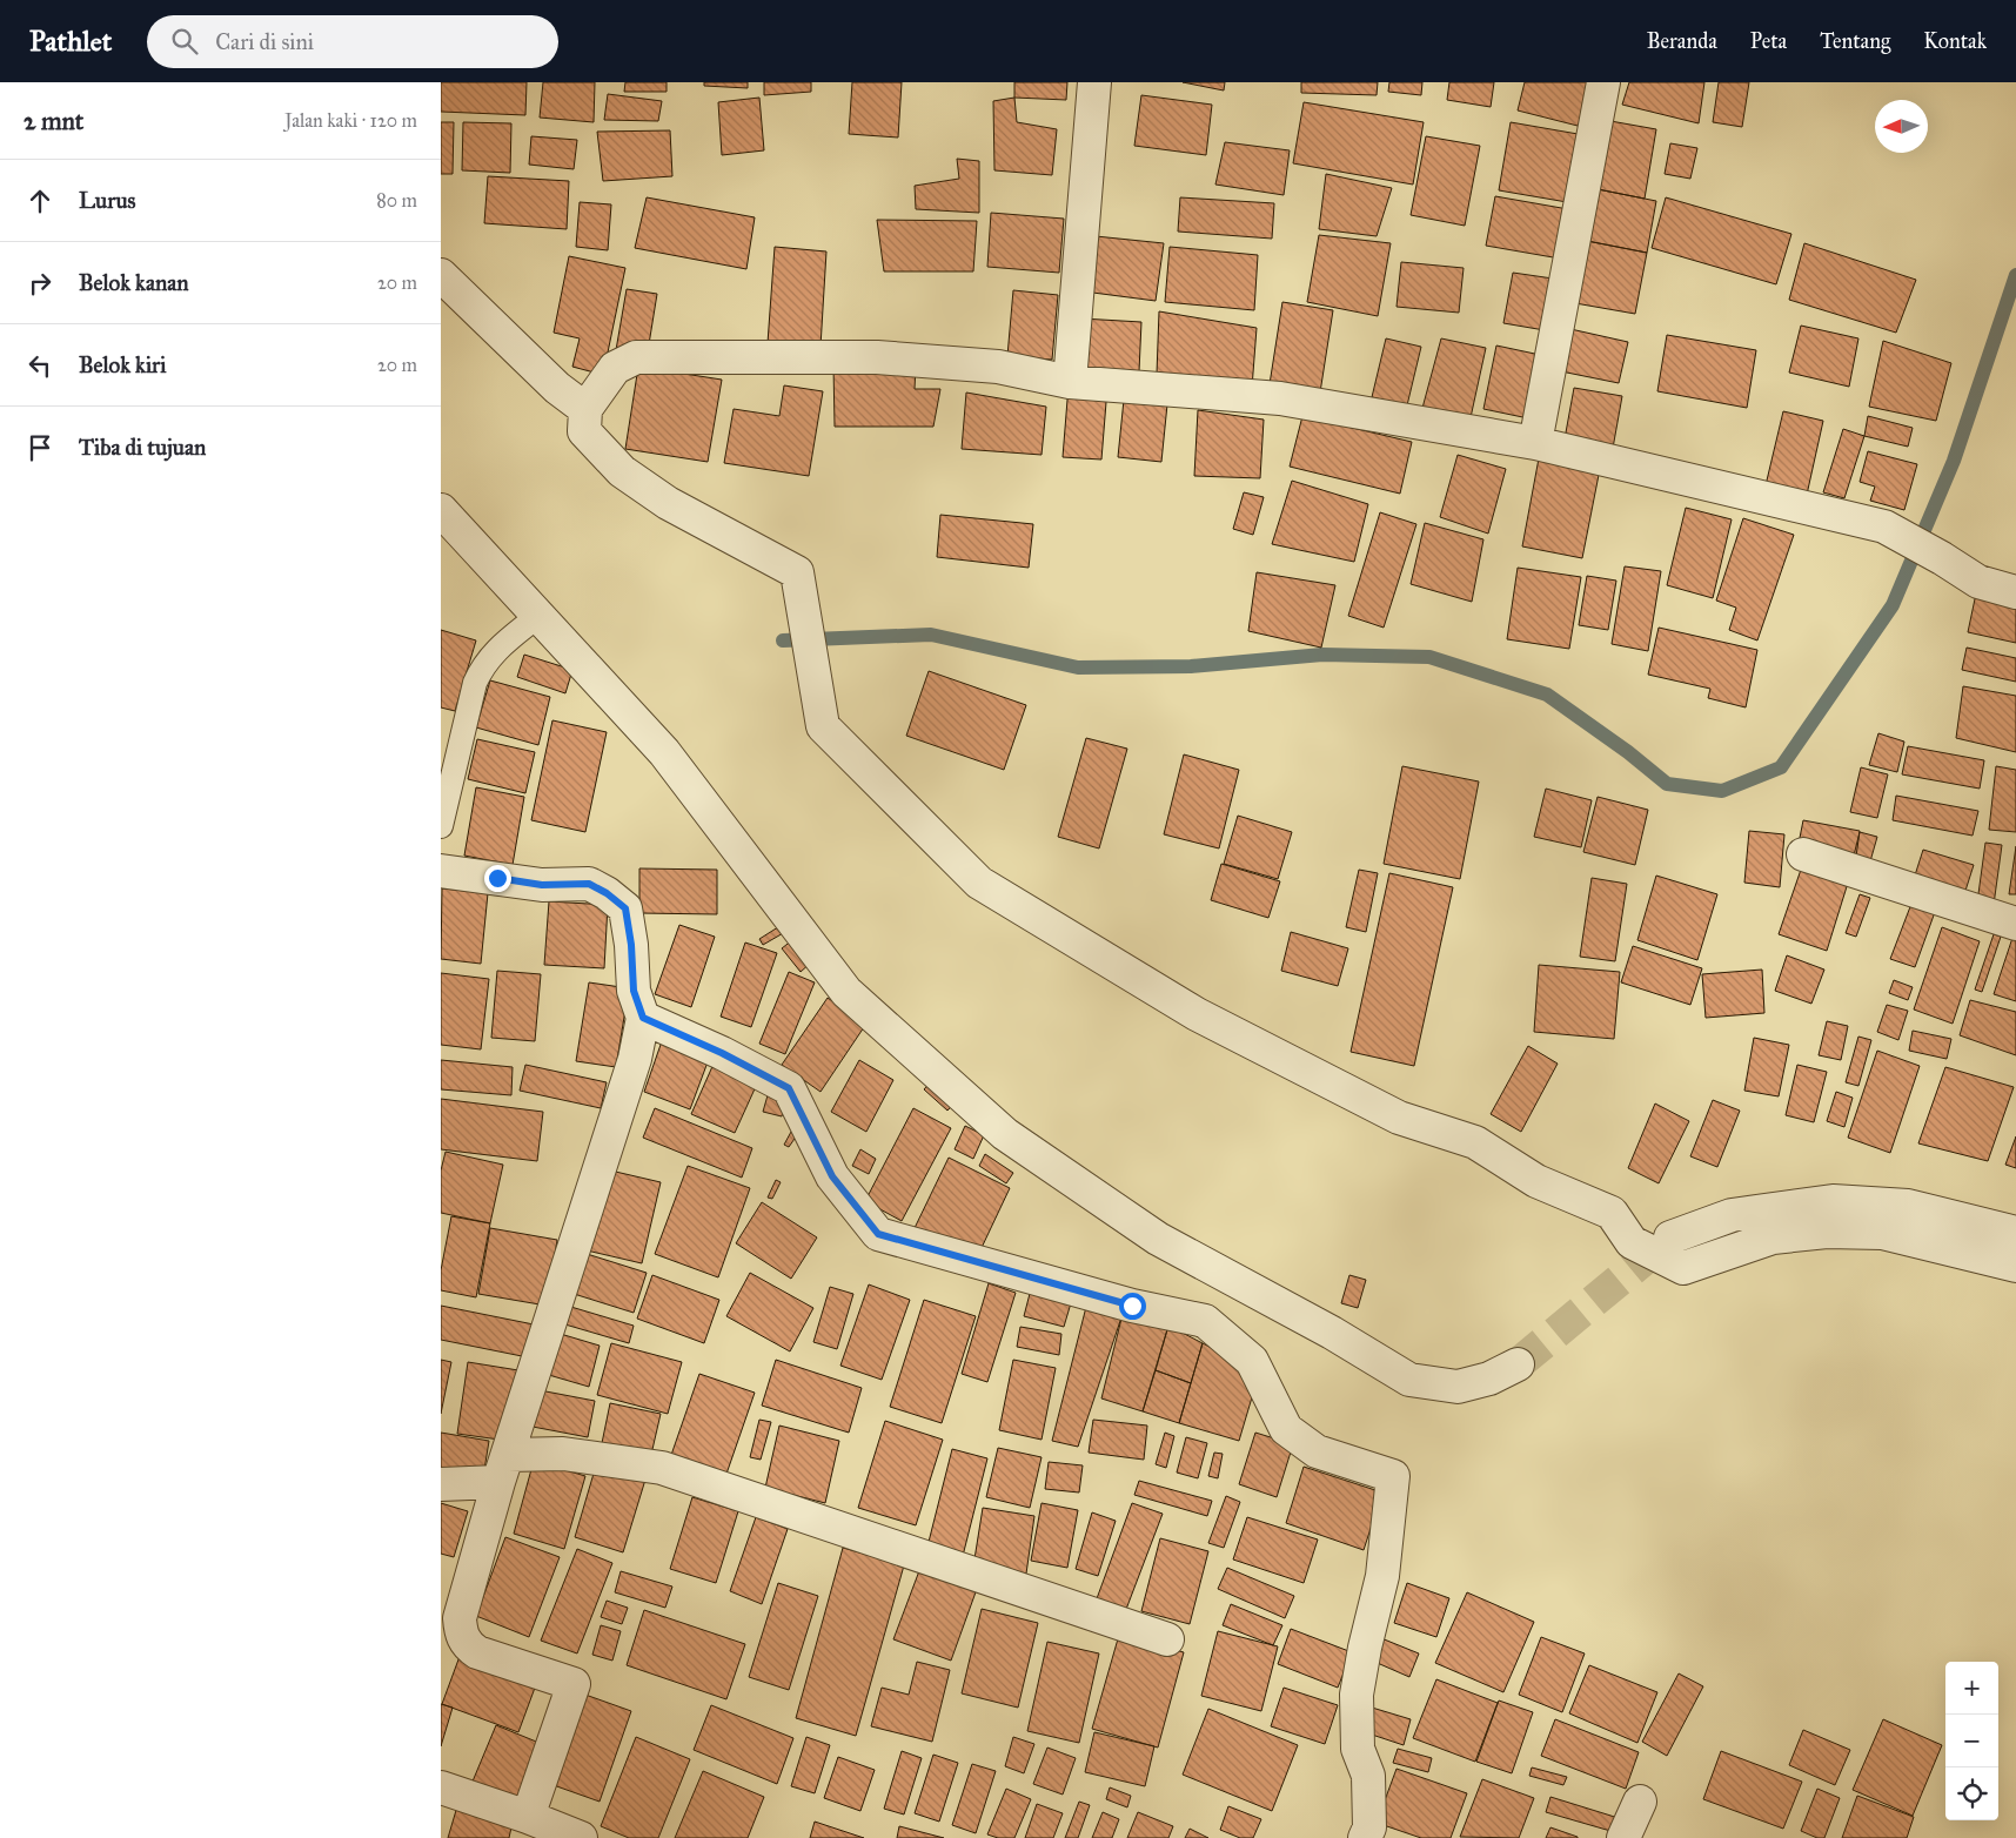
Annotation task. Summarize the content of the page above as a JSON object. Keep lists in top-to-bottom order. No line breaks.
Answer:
{"north":"left","page":{"header":"Pathlet","search":"Cari di sini","nav":["Beranda","Peta","Tentang","Kontak"],"heading":["2 mnt","Jalan kaki · 120 m"],"list":[["Lurus","80 m"],["Belok kanan","20 m"],["Belok kiri","20 m"],"Tiba di tujuan"],"map_buttons":["+","−"]}}
